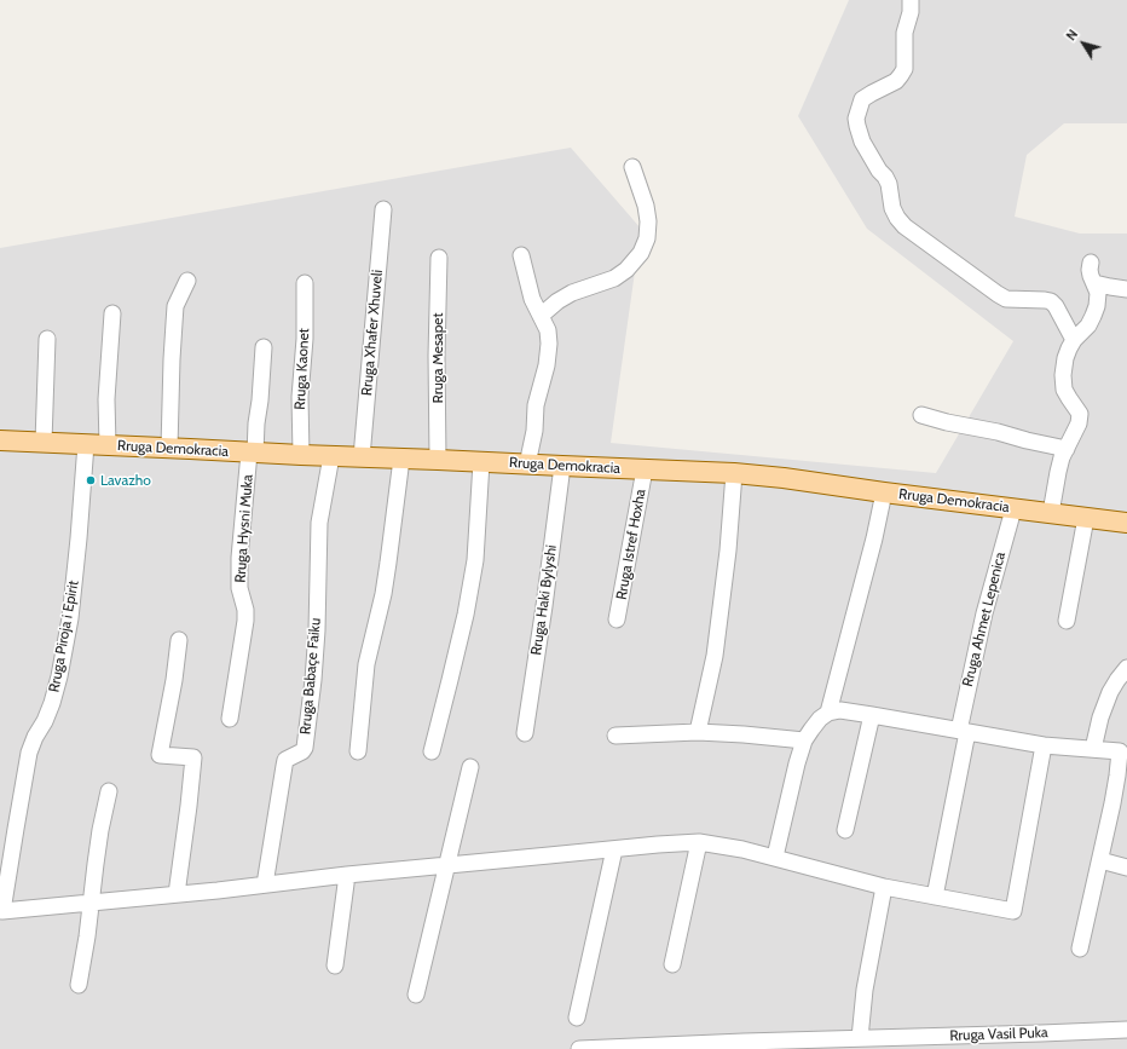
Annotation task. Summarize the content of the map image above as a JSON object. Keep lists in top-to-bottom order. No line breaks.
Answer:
{"streets":{"main road":["Rruga Demokracia"],"street":["Rruga Xhafer Xhuveli","Rruga Mesapet","Rruga Kaonet","Rruga Hysni Muka","Rruga Istref Hoxha","Rruga Haki Bylyshi","Rruga Ahmet Lepenica","Rruga Piroja i Epirit","Rruga Babaçe Faiku","Rruga Vasil Puka"]},"crossings":[["Rruga Xhafer Xhuveli","Rruga Demokracia"],["Rruga Mesapet","Rruga Demokracia"],["Rruga Kaonet","Rruga Demokracia"],["Rruga Demokracia","Rruga Hysni Muka"],["Rruga Demokracia","Rruga Istref Hoxha"],["Rruga Demokracia","Rruga Haki Bylyshi"],["Rruga Demokracia","Rruga Ahmet Lepenica"],["Rruga Demokracia","Rruga Piroja i Epirit"],["Rruga Demokracia","Rruga Babaçe Faiku"]],"places":["Lavazho"],"north":"top left"}
